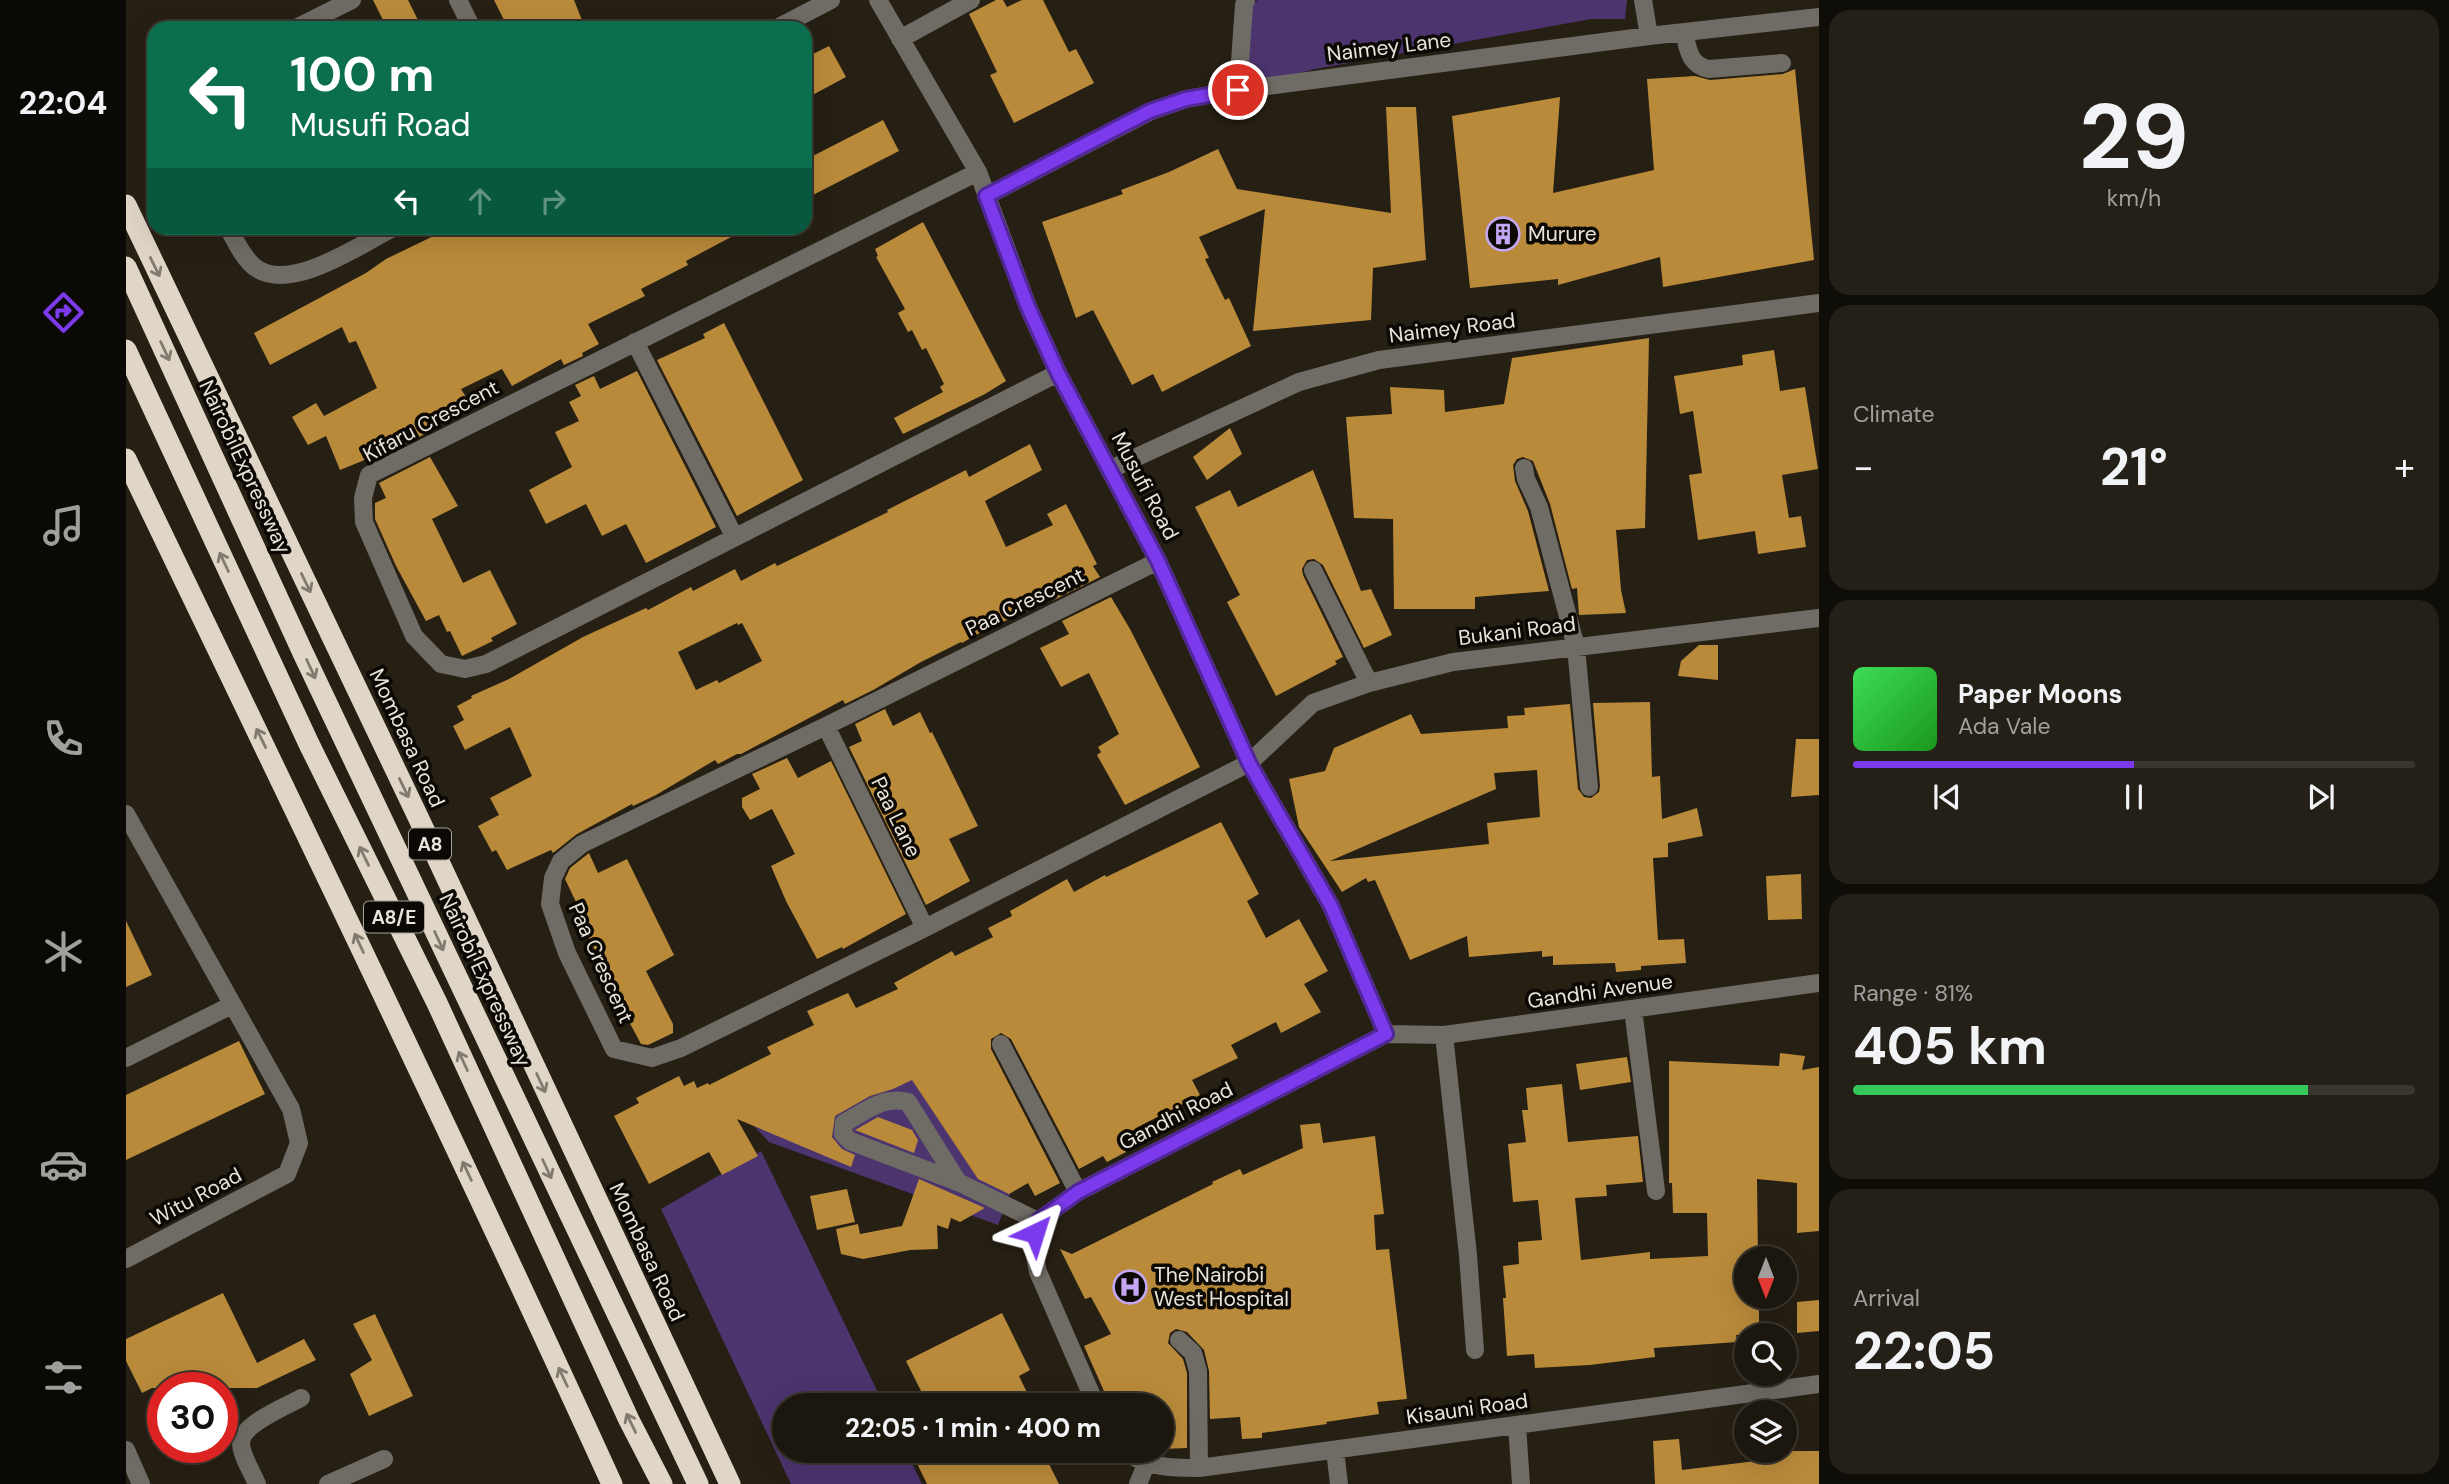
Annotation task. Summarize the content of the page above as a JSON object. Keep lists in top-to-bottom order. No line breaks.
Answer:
{"streets":{"highway":["Nairobi Expressway","Mombasa Road","A8","A8/E"],"street":["Naimey Lane","Naimey Road","Kifaru Crescent","Musufi Road","Paa Crescent","Bukani Road","Paa Lane","Gandhi Avenue","Gandhi Road","Witu Road","Kisauni Road"]},"crossings":[["Naimey Lane","Musufi Road"],["Naimey Road","Musufi Road"],["Kifaru Crescent","Musufi Road"],["Musufi Road","Paa Crescent"],["Musufi Road","Bukani Road"],["Musufi Road","Gandhi Avenue"],["Musufi Road","Gandhi Road"],["Paa Crescent","Bukani Road"],["Paa Crescent","Paa Lane"],["Gandhi Avenue","Gandhi Road"]],"places":{"building":["Murure"],"hospital":["The Nairobi West Hospital"]},"north":"bottom","page":{"tabs":"22:04","tile":[["29","km/h"],"Climate",["Range · 81%","405 km"],["Arrival","22:05"]],"turn":["100 m","Musufi Road"],"heat":["−","21°","+"],"song":["Paper Moons","Ada Vale"],"limit":"30","trip":"22:05 · 1 min · 400 m"}}
